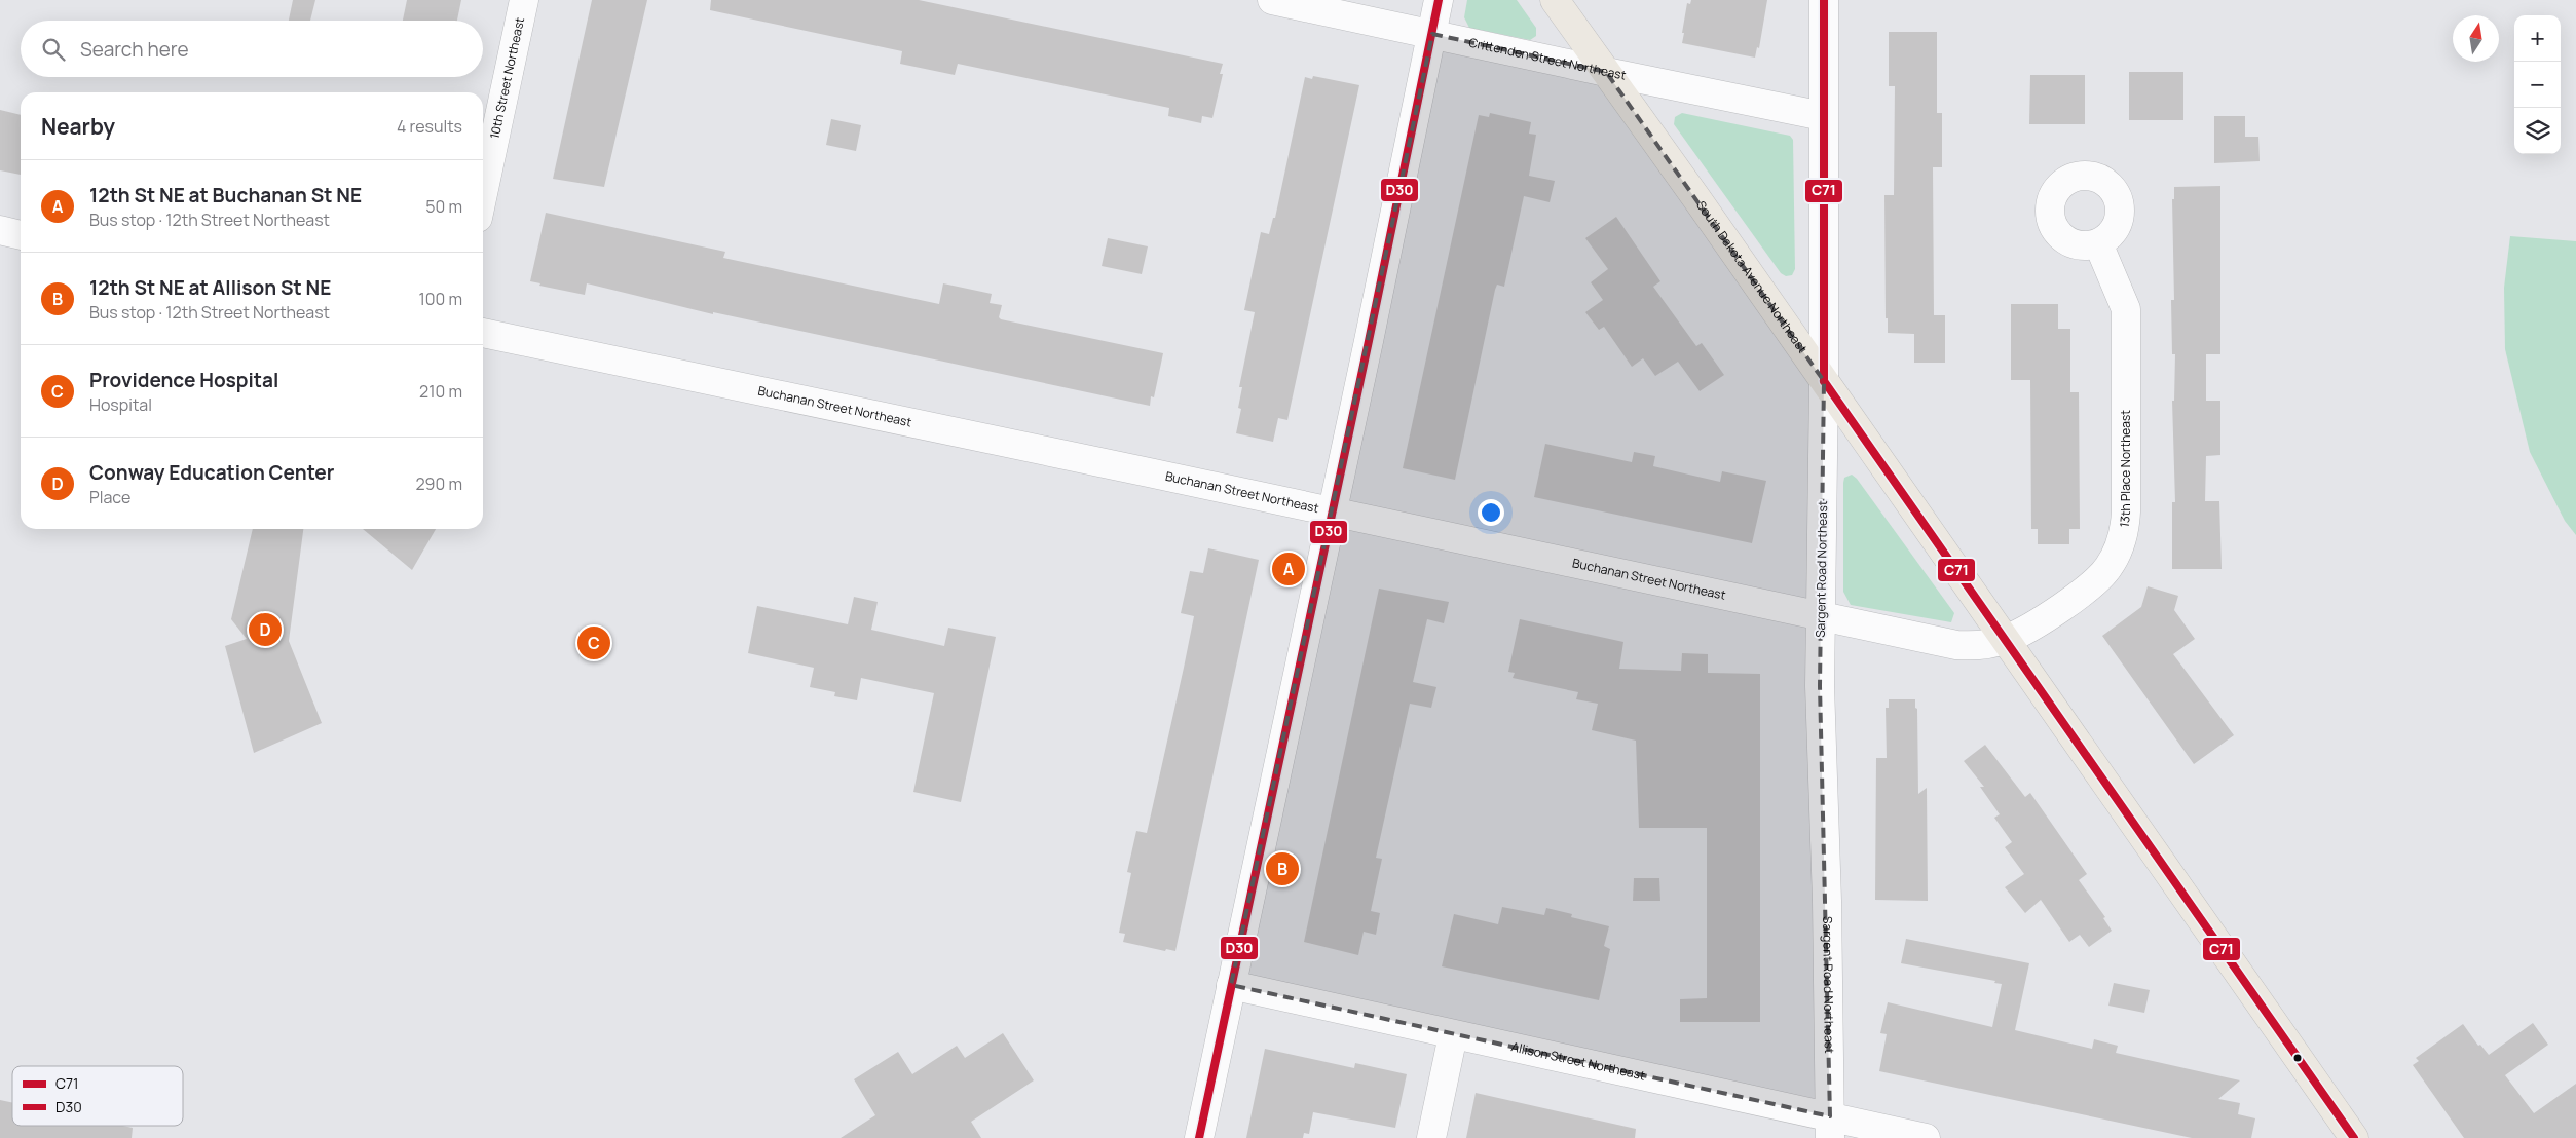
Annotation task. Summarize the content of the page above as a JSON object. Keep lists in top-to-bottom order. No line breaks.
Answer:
{"streets":{"main road":["South Dakota Avenue Northeast"],"street":["Crittenden Street Northeast","10th Street Northeast","Buchanan Street Northeast","13th Place Northeast","Sargent Road Northeast","Allison Street Northeast"]},"crossings":[["Crittenden Street Northeast","South Dakota Avenue Northeast"],["Crittenden Street Northeast","Sargent Road Northeast"],["South Dakota Avenue Northeast","Buchanan Street Northeast"],["South Dakota Avenue Northeast","13th Place Northeast"],["South Dakota Avenue Northeast","Sargent Road Northeast"],["Buchanan Street Northeast","13th Place Northeast"],["Buchanan Street Northeast","Sargent Road Northeast"],["Sargent Road Northeast","Allison Street Northeast"]],"lines":["transit line C71","transit line D30"],"legend":["C71","D30"],"north":"top","page":{"map_buttons":["+","−"],"search":"Search here","heading":["Nearby","4 results"],"list":[{"mark":"A","name":"12th St NE at Buchanan St NE","note":"Bus stop · 12th Street Northeast","value":"50 m"},{"mark":"B","name":"12th St NE at Allison St NE","note":"Bus stop · 12th Street Northeast","value":"100 m"},{"mark":"C","name":"Providence Hospital","note":"Hospital","value":"210 m"},{"mark":"D","name":"Conway Education Center","note":"Place","value":"290 m"}],"pins":["A","D","C","B"]}}
